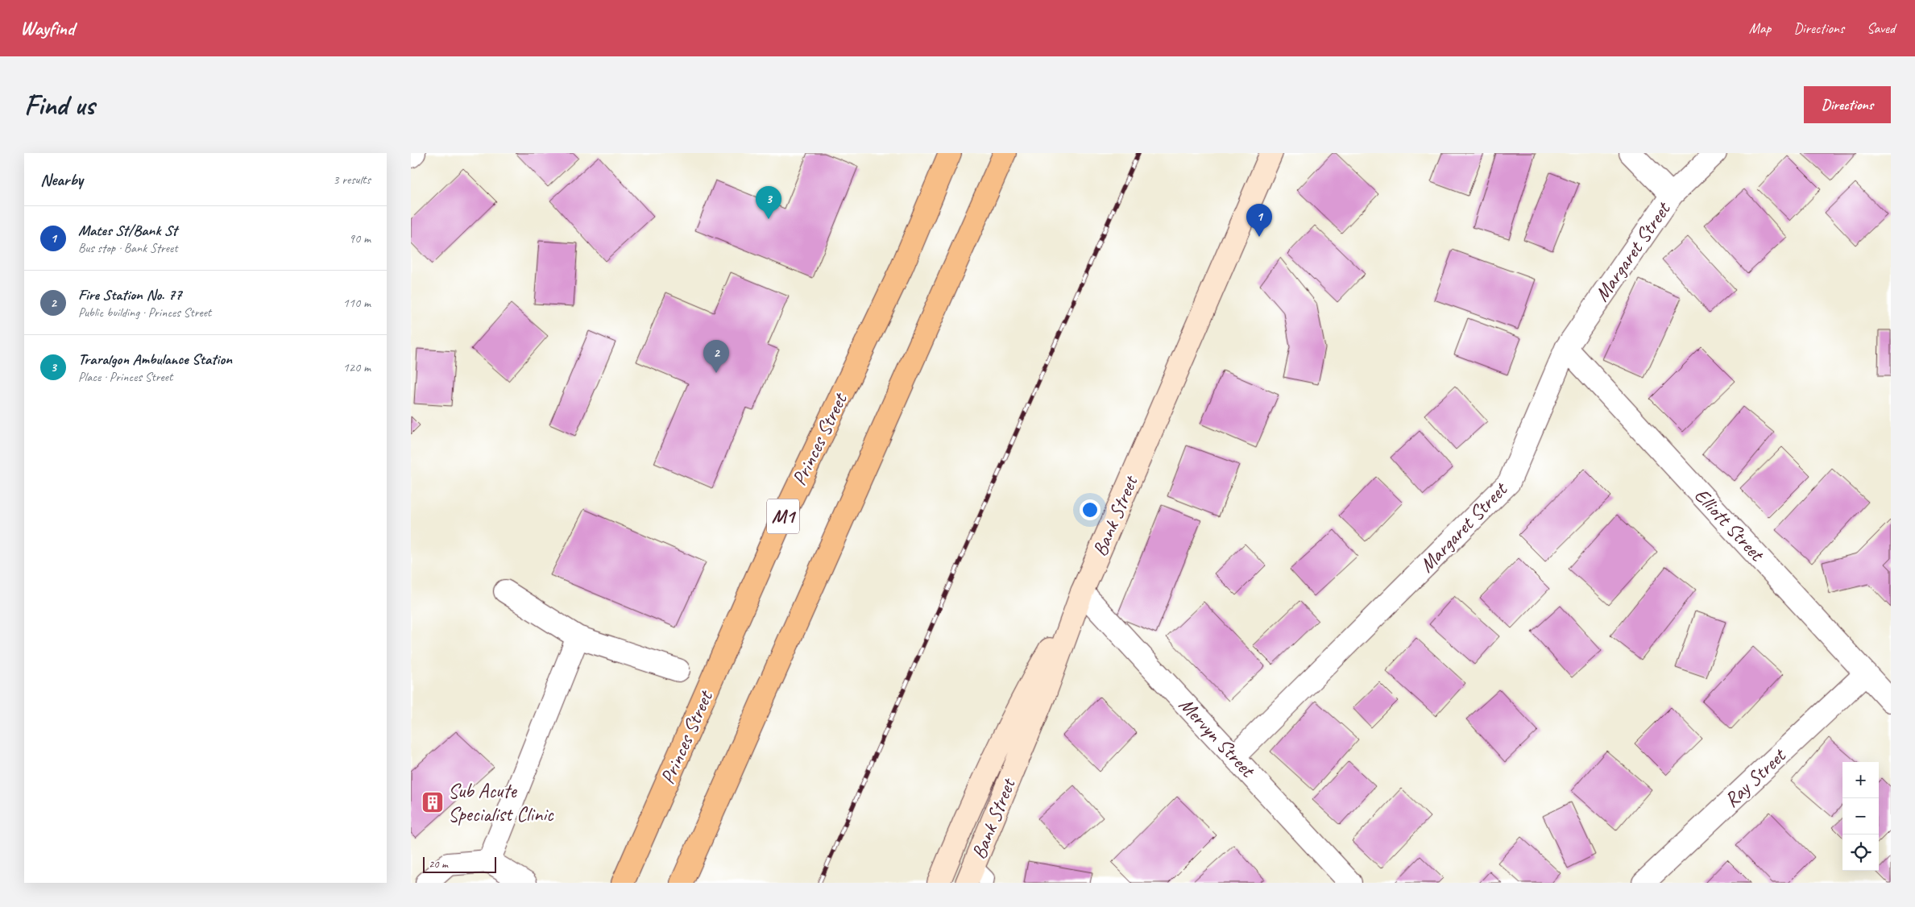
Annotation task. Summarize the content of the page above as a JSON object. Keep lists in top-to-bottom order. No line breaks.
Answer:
{"streets":{"highway":["Princes Street","M1"],"main road":["Bank Street"],"street":["Margaret Street","Elliott Street","Mervyn Street","Ray Street"]},"crossings":[["Margaret Street","Elliott Street"],["Margaret Street","Mervyn Street"],["Bank Street","Mervyn Street"],["Elliott Street","Ray Street"]],"places":{"building":["Sub Acute Specialist Clinic"]},"scale_bar":"20 m","page":{"header":"Wayfind","nav":["Map","Directions","Saved"],"buttons":"Directions","title":"Find us","heading":["Nearby","3 results"],"pins":["3","1","2"],"list":[{"mark":"1","name":"Mates St/Bank St","note":"Bus stop · Bank Street","value":"90 m"},{"mark":"2","name":"Fire Station No. 77","note":"Public building · Princes Street","value":"110 m"},{"mark":"3","name":"Traralgon Ambulance Station","note":"Place · Princes Street","value":"120 m"}],"map_buttons":["+","−"],"scale":"20 m"}}
